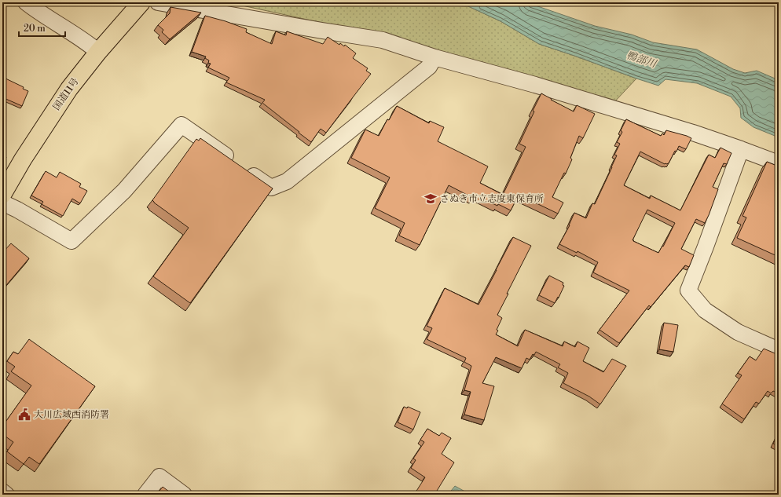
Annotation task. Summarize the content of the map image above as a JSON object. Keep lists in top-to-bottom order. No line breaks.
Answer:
{"streets":{"highway":["国道11号"]},"water":["鴨部川"],"places":{"school or university":["さぬき市立志度東保育所"],"public building":["大川広域西消防署"]},"scale_bar":"20 m"}
